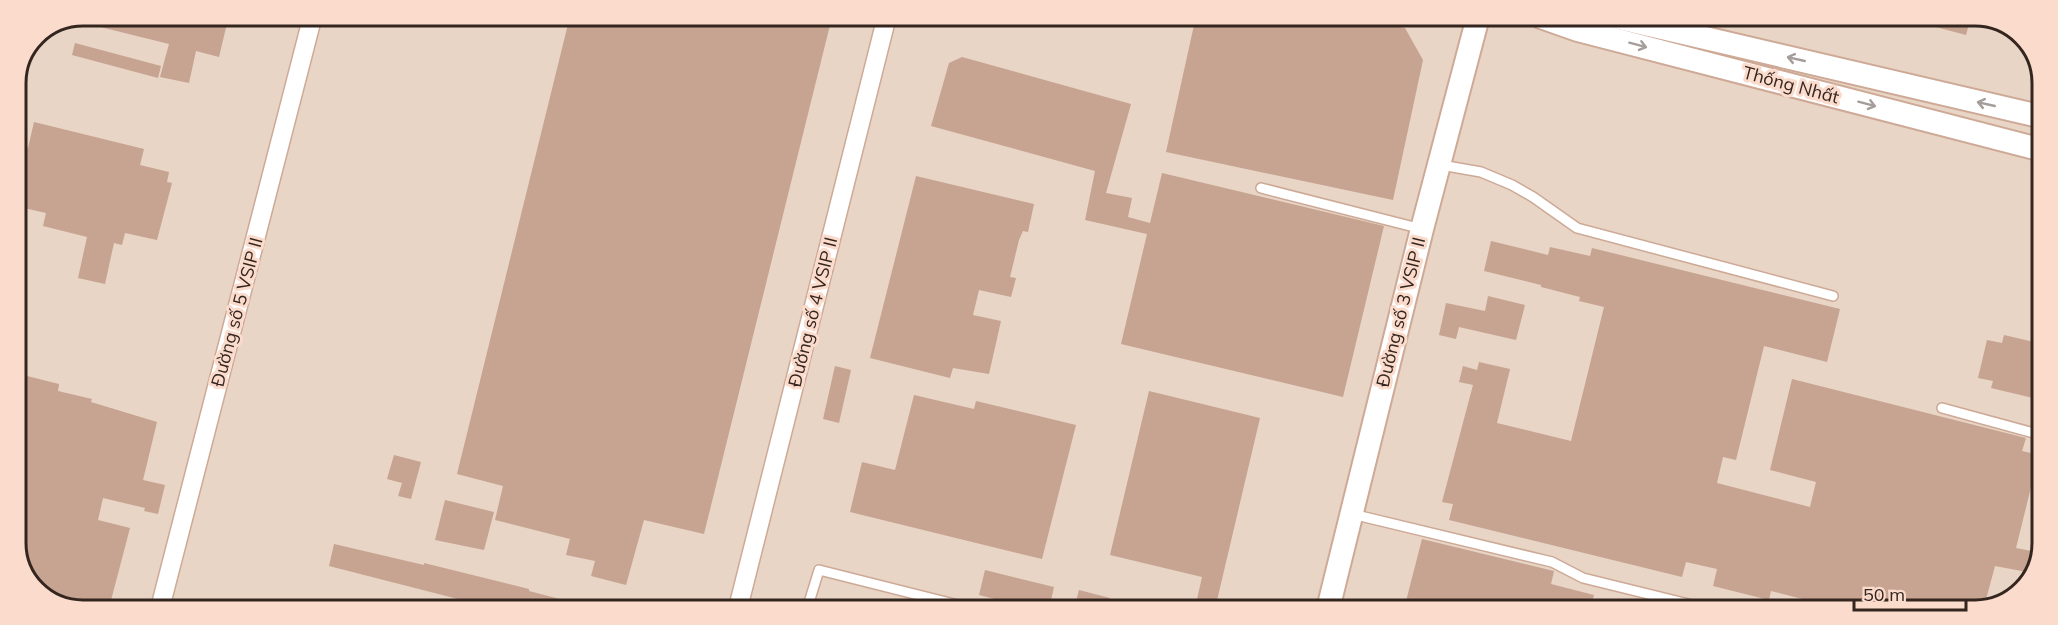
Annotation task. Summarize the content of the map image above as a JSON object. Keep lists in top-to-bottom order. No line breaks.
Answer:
{"streets":{"street":["Thống Nhất","Đường số 5 VSIP II","Đường số 4 VSIP II","Đường số 3 VSIP II"]},"scale_bar":"50 m"}
